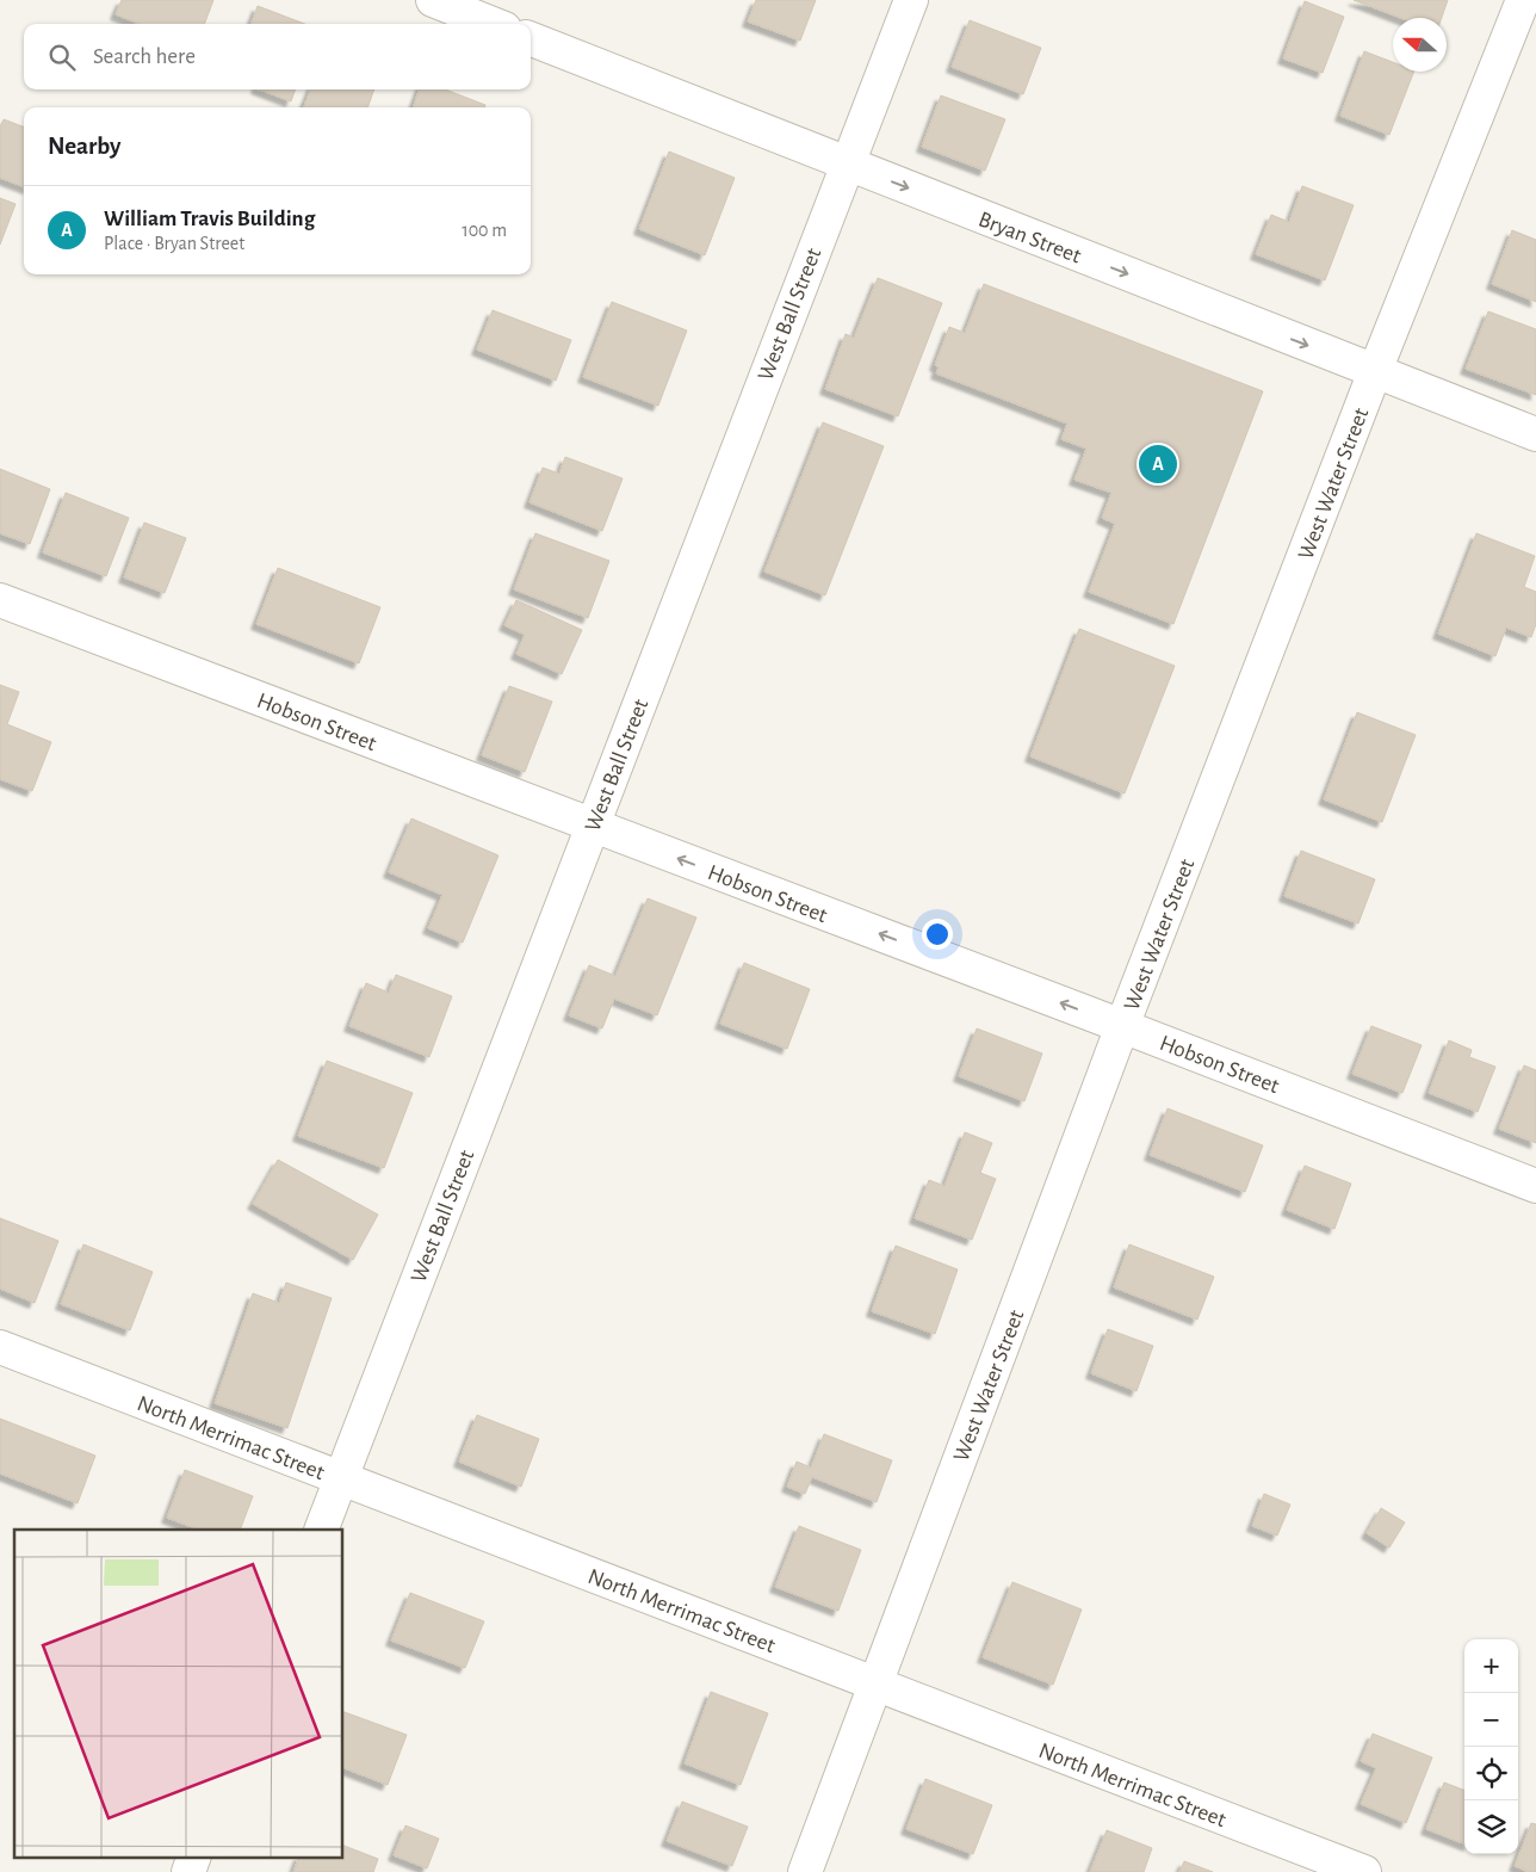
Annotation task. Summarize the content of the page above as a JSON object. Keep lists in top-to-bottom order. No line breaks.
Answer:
{"streets":{"street":["Bryan Street","West Ball Street","West Water Street","Hobson Street","North Merrimac Street"]},"crossings":[["Bryan Street","West Ball Street"],["Bryan Street","West Water Street"],["West Ball Street","Hobson Street"],["West Ball Street","North Merrimac Street"],["West Water Street","Hobson Street"],["West Water Street","North Merrimac Street"]],"one_way":["Bryan Street"],"north":"left","page":{"search":"Search here","heading":"Nearby","list":[{"mark":"A","name":"William Travis Building","note":"Place · Bryan Street","value":"100 m"}],"pins":"A","map_buttons":["+","−"]}}
